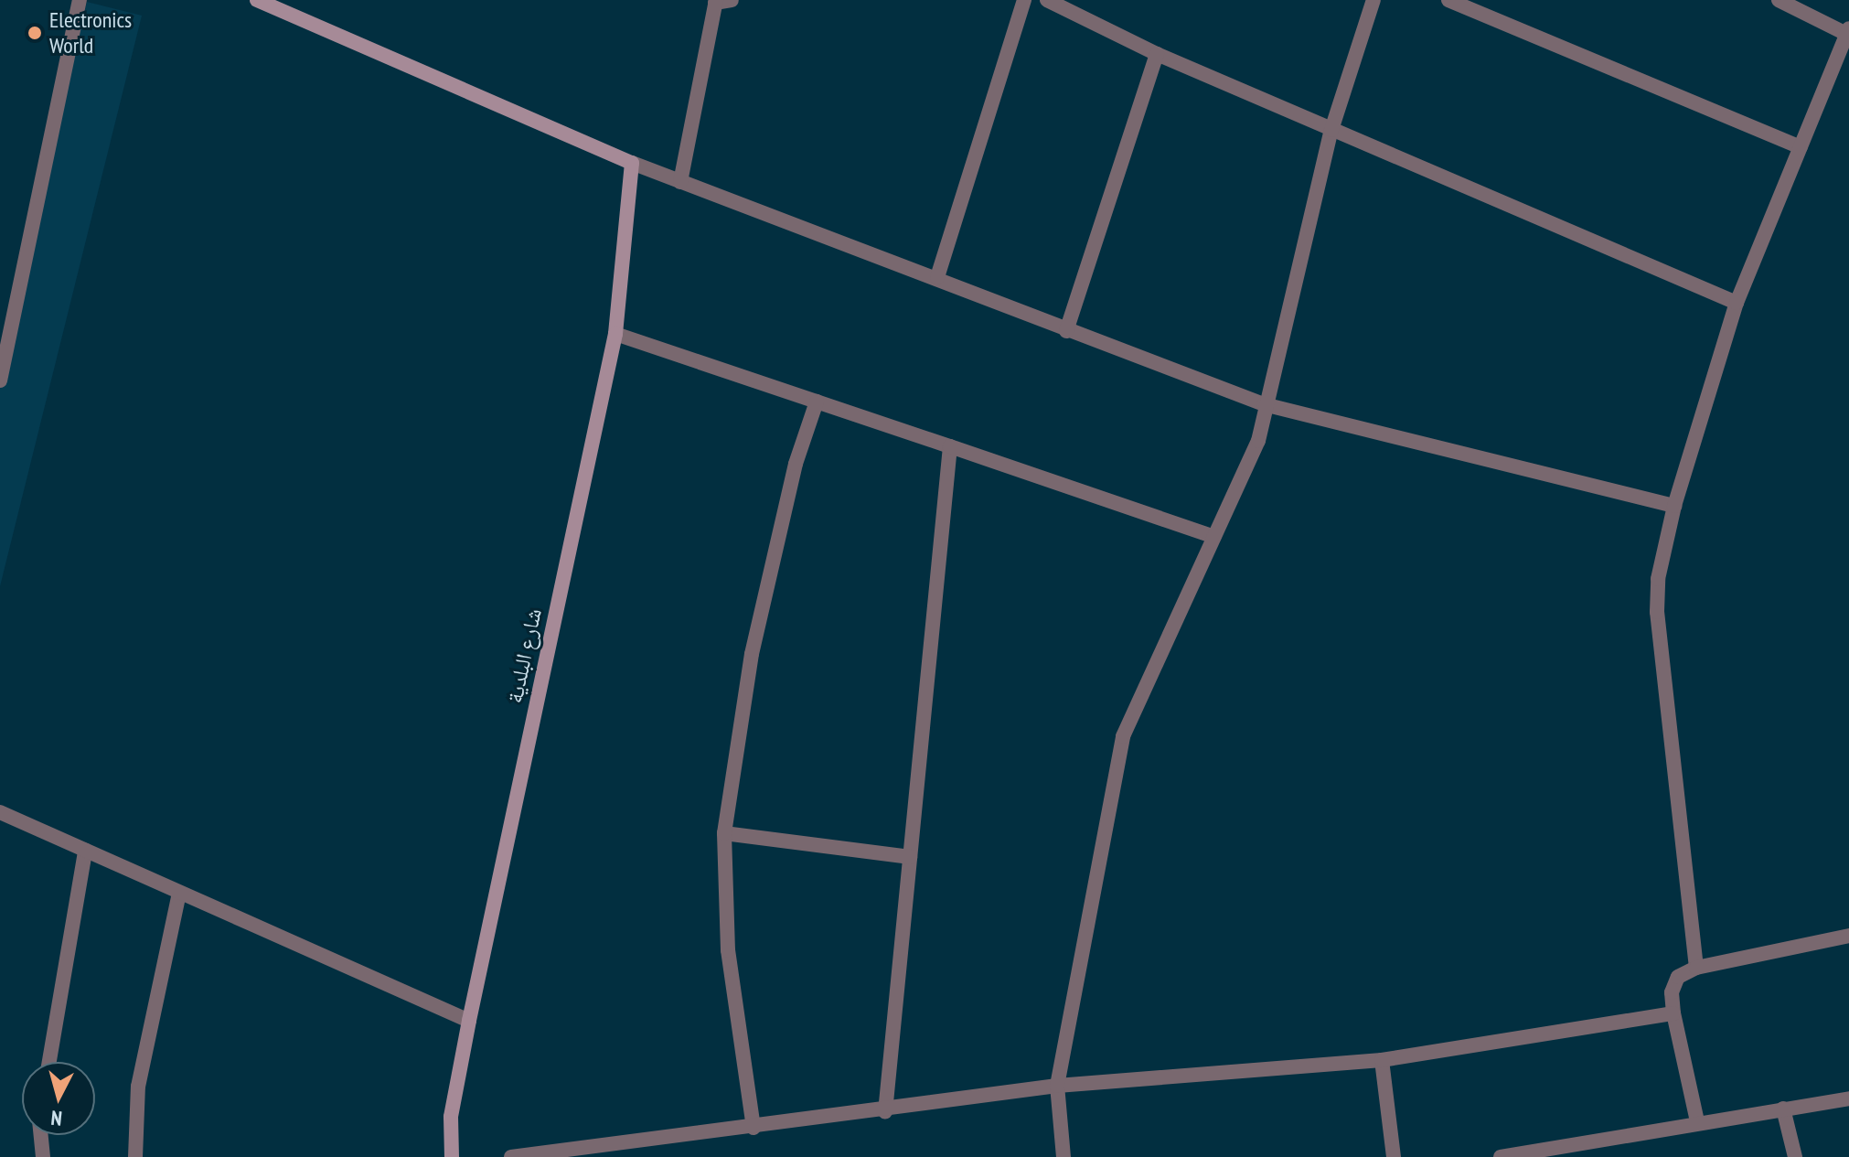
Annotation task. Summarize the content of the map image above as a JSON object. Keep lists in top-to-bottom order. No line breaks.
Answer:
{"streets":{"main road":["شارع البلدية"]},"places":["Electronics World"],"north":"bottom"}
